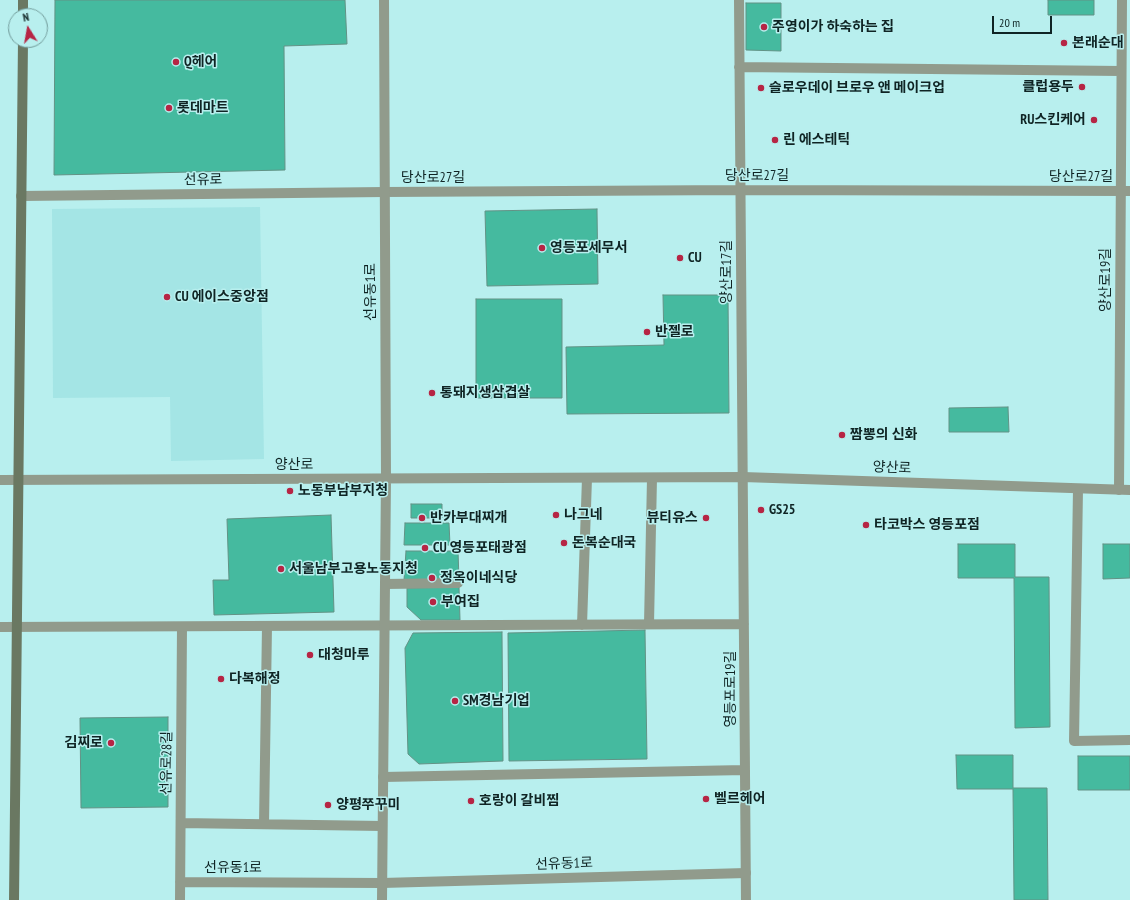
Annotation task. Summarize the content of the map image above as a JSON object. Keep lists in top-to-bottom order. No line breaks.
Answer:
{"streets":{"street":["당산로27길","선유로","양산로17길","양산로19길","선유동1로","양산로","영등포로19길","선유로28길"]},"crossings":[["당산로27길","선유로"],["당산로27길","양산로17길"],["당산로27길","양산로19길"],["당산로27길","선유동1로"],["선유로","선유동1로"],["양산로17길","양산로"],["양산로17길","영등포로19길"],["양산로19길","양산로"],["선유동1로","양산로"],["선유동1로","영등포로19길"],["선유동1로","선유로28길"],["양산로","영등포로19길"]],"places":["주영이가 하숙하는 집","본래순대","Q헤어","클럽용두","슬로우데이 브로우 앤 메이크업","롯데마트","RU스킨케어","린 에스테틱","영등포세무서","CU","CU 에이스중앙점","반젤로","통돼지생삼겹살","짬뽕의 신화","노동부남부지청","GS25","나그네","반카부대찌개","뷰티유스","타코박스 영등포점","돈복순대국","CU 영등포태광점","서울남부고용노동지청","정옥이네식당","부여집","대청마루","다복해정","SM경남기업","김찌로","벨르헤어","호랑이 갈비찜","양평쭈꾸미"],"scale_bar":"20 m","north":"top"}
